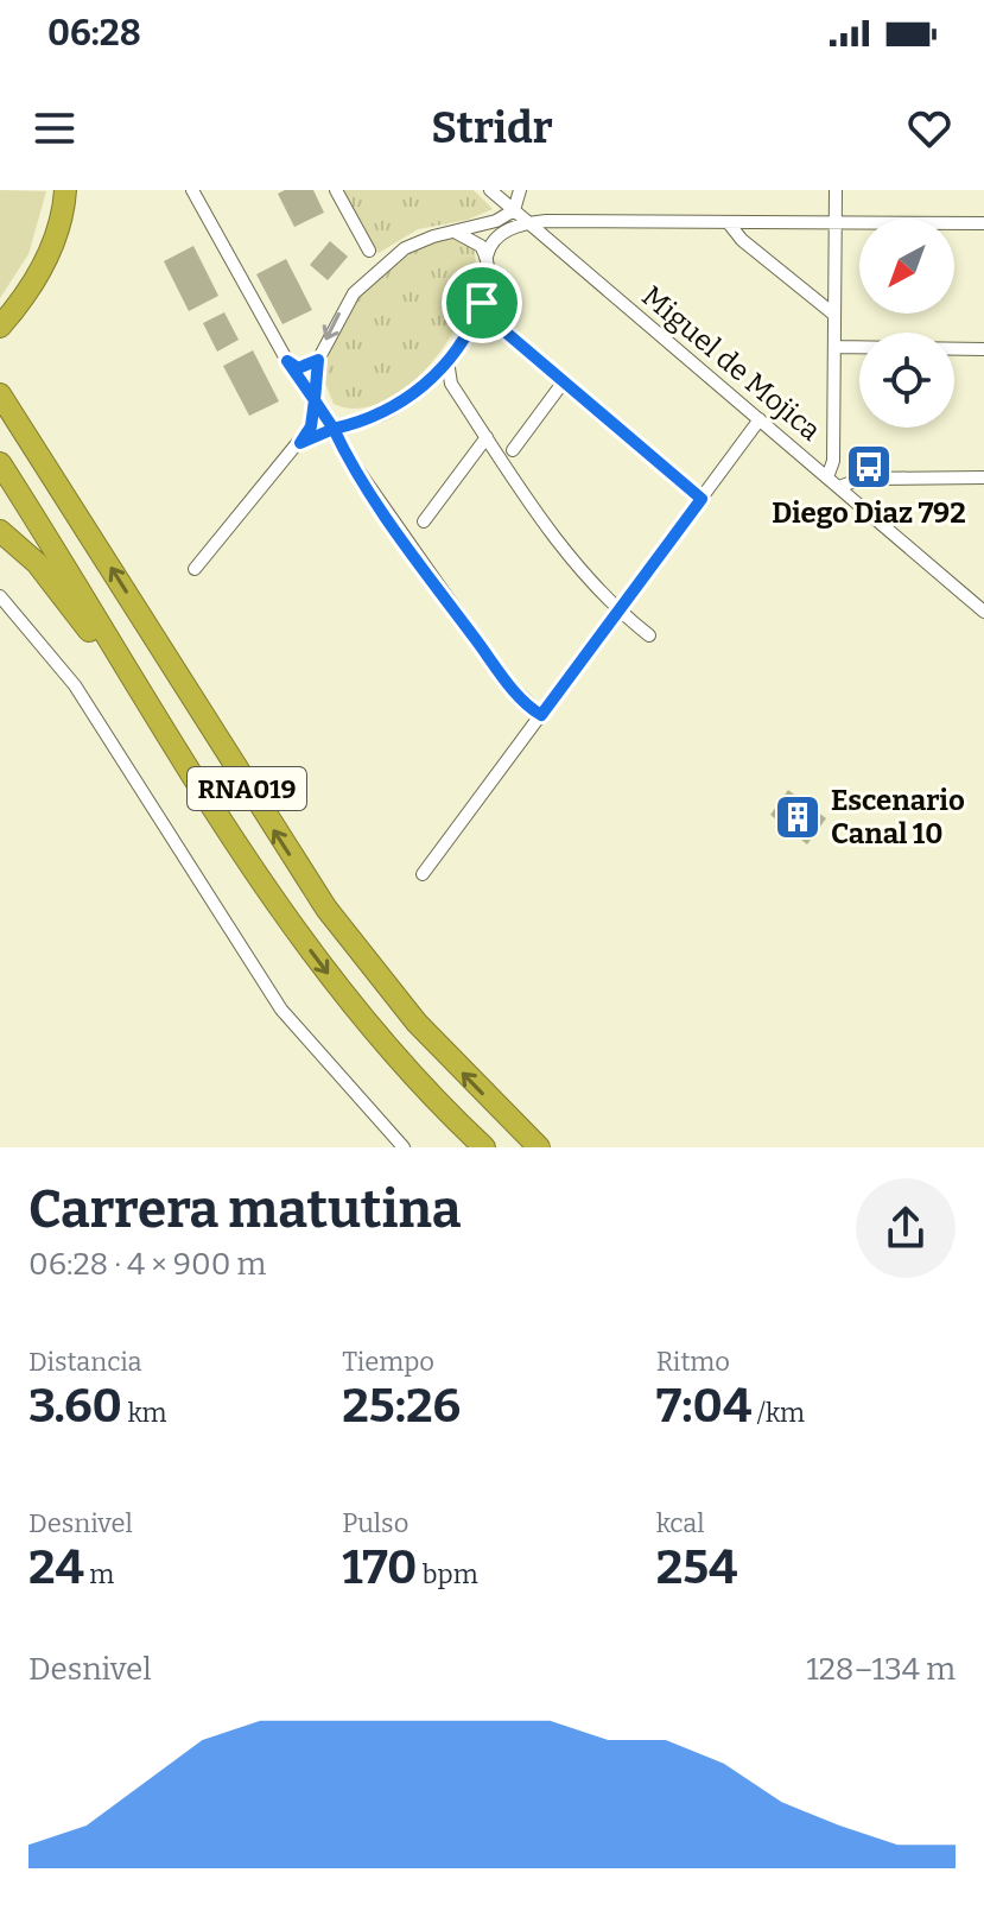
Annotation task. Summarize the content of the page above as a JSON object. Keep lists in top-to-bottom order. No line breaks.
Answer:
{"streets":{"highway":["RNA019"],"street":["Miguel de Mojica"]},"places":{"bus stop":["Diego Diaz 792"],"building":["Escenario Canal 10"]},"north":"bottom left","page":{"status":"06:28","header":"Stridr","heading":["Carrera matutina","06:28 · 4 × 900 m"],"stats":[["Distancia","3.60 km"],["Tiempo","25:26"],["Ritmo","7:04 /km"],["Desnivel","24 m"],["Pulso","170 bpm"],["kcal","254"]],"chart":["Desnivel","128–134 m"]}}
